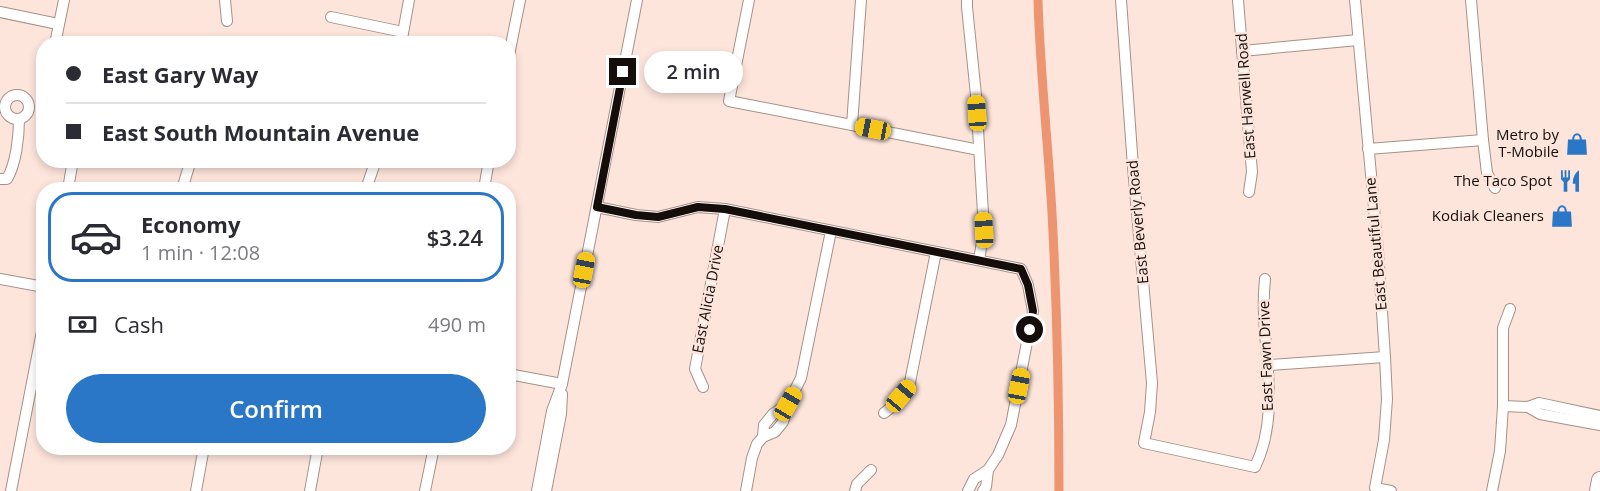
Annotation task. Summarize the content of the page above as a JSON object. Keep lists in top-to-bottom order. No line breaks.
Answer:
{"streets":{"street":["East Harwell Road","East Beverly Road","East Beautiful Lane","East Alicia Drive","East Fawn Drive"]},"crossings":[["East Beverly Road","East Fawn Drive"]],"places":{"shop":["Metro by T-Mobile","Kodiak Cleaners"],"restaurant":["The Taco Spot"]},"page":{"banner":["East Gary Way","East South Mountain Avenue"],"bubble":"2 min","list":[{"name":"Economy","note":"1 min · 12:08","value":"$3.24"}],"pay":["Cash","490 m"],"buttons":"Confirm"}}
